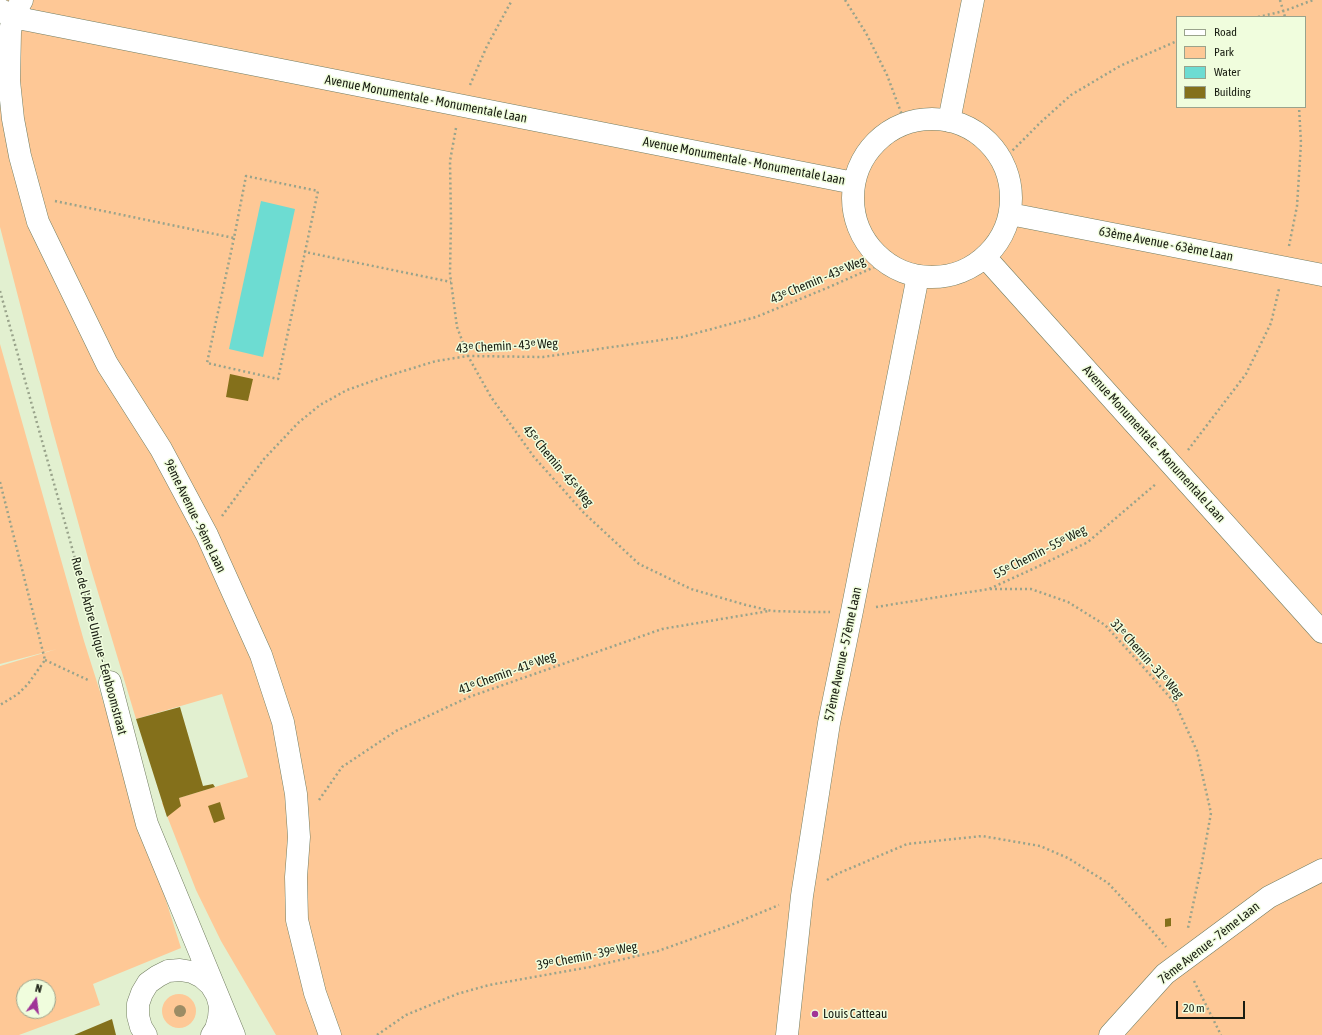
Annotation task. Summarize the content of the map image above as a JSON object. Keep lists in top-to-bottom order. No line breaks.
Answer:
{"streets":{"street":["Avenue Monumentale - Monumentale Laan","63ème Avenue - 63ème Laan","9ème Avenue - 9ème Laan","Rue de l'Arbre Unique - Eenboomstraat","57ème Avenue - 57ème Laan","7ème Avenue - 7ème Laan"],"path":["43ᵉ Chemin - 43ᵉ Weg","45ᵉ Chemin - 45ᵉ Weg","55ᵉ Chemin - 55ᵉ Weg","31ᵉ Chemin - 31ᵉ Weg","41ᵉ Chemin - 41ᵉ Weg","39ᵉ Chemin - 39ᵉ Weg"]},"crossings":[["Avenue Monumentale - Monumentale Laan","45ᵉ Chemin - 45ᵉ Weg"],["Avenue Monumentale - Monumentale Laan","9ème Avenue - 9ème Laan"],["Avenue Monumentale - Monumentale Laan","55ᵉ Chemin - 55ᵉ Weg"],["63ème Avenue - 63ème Laan","55ᵉ Chemin - 55ᵉ Weg"],["43ᵉ Chemin - 43ᵉ Weg","45ᵉ Chemin - 45ᵉ Weg"],["43ᵉ Chemin - 43ᵉ Weg","9ème Avenue - 9ème Laan"],["45ᵉ Chemin - 45ᵉ Weg","55ᵉ Chemin - 55ᵉ Weg"],["45ᵉ Chemin - 45ᵉ Weg","57ème Avenue - 57ème Laan"],["45ᵉ Chemin - 45ᵉ Weg","41ᵉ Chemin - 41ᵉ Weg"],["55ᵉ Chemin - 55ᵉ Weg","57ème Avenue - 57ème Laan"],["55ᵉ Chemin - 55ᵉ Weg","31ᵉ Chemin - 31ᵉ Weg"],["57ème Avenue - 57ème Laan","39ᵉ Chemin - 39ᵉ Weg"],["31ᵉ Chemin - 31ᵉ Weg","7ème Avenue - 7ème Laan"],["31ᵉ Chemin - 31ᵉ Weg","39ᵉ Chemin - 39ᵉ Weg"],["7ème Avenue - 7ème Laan","39ᵉ Chemin - 39ᵉ Weg"]],"places":["Louis Catteau"],"legend":["Road","Park","Water","Building"],"scale_bar":"20 m","north":"top"}
